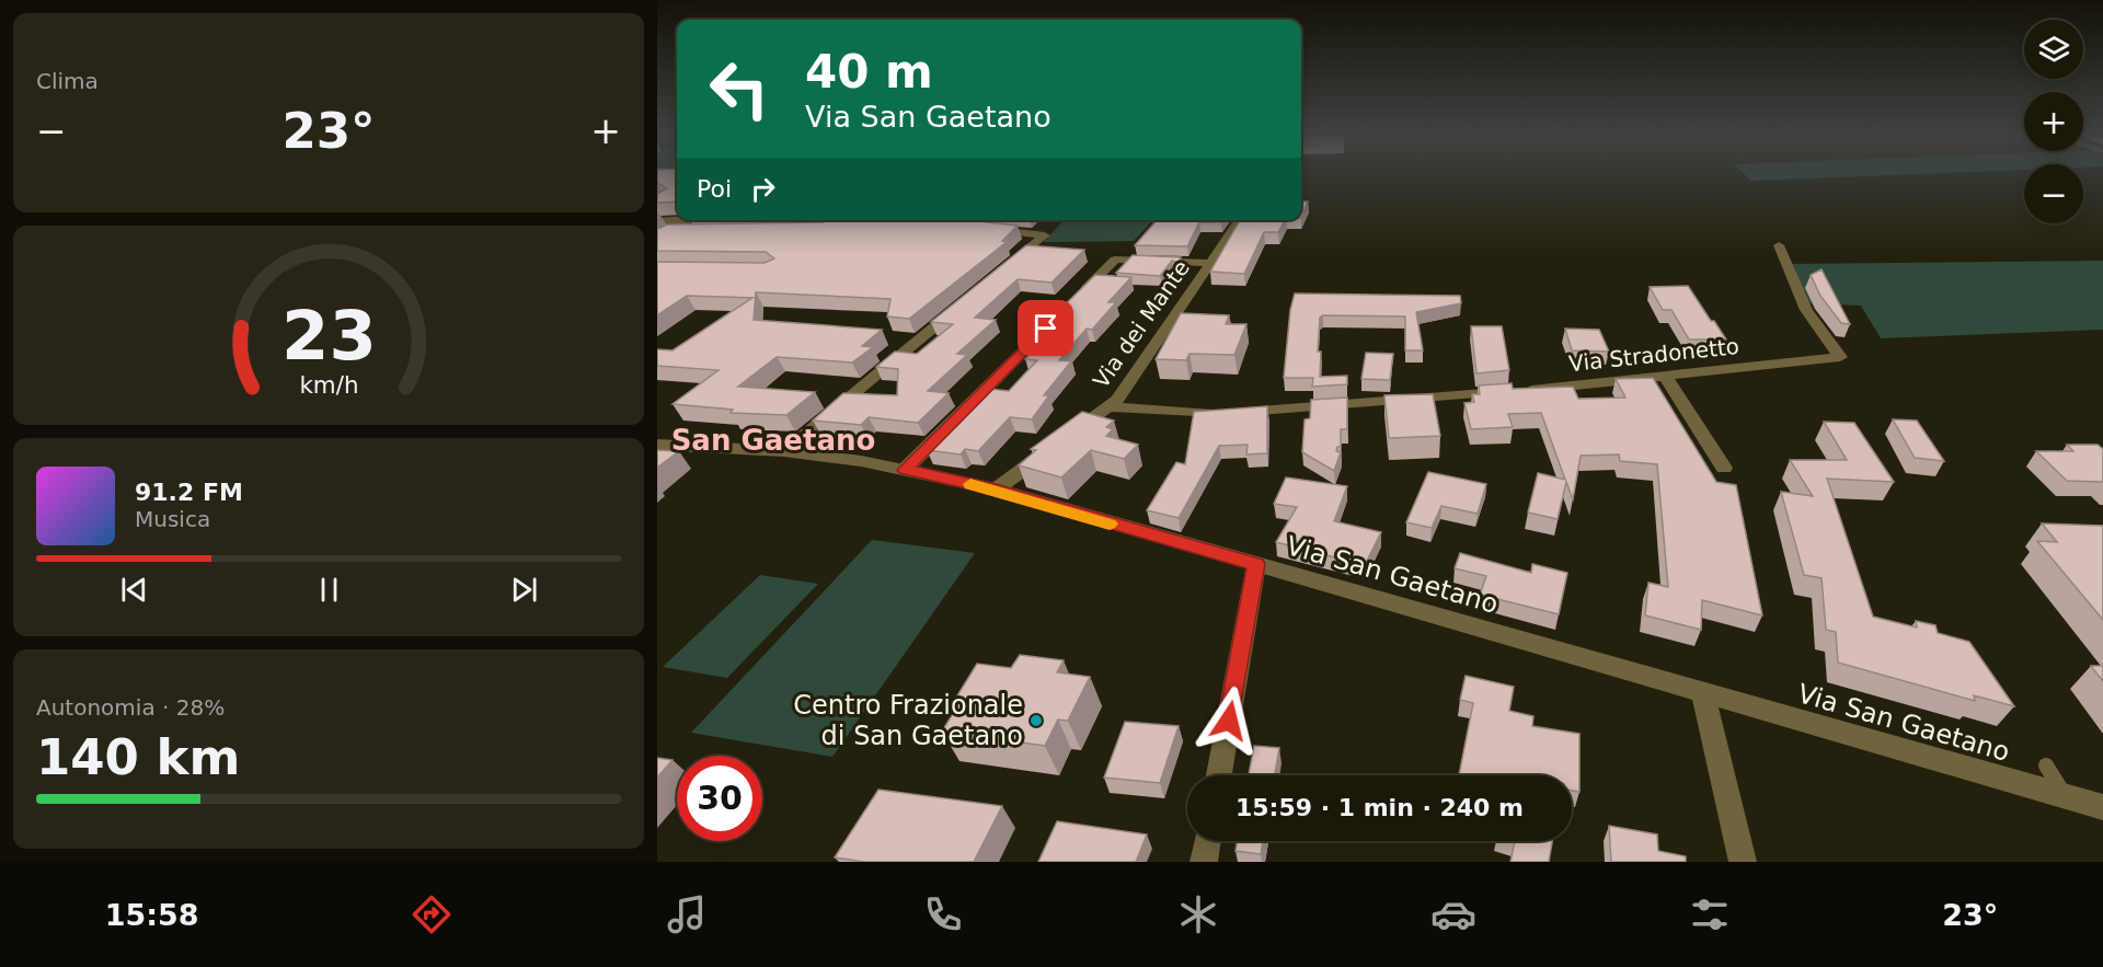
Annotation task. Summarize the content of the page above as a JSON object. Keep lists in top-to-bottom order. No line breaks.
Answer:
{"streets":{"street":["Via dei Mante","Via Stradonetto","Via San Gaetano"]},"crossings":[["Via dei Mante","Via Stradonetto"]],"districts":["San Gaetano"],"places":["Centro Frazionale di San Gaetano"],"page":{"tile":["Clima",["Autonomia · 28%","140 km"]],"map_buttons":["+","−"],"turn":["40 m","Via San Gaetano"],"heat":["−","23°","+"],"then":"Poi","song":["91.2 FM","Musica"],"limit":"30","trip":"15:59 · 1 min · 240 m","tabs":["15:58","23°"],"gauge":["23","km/h"]}}
